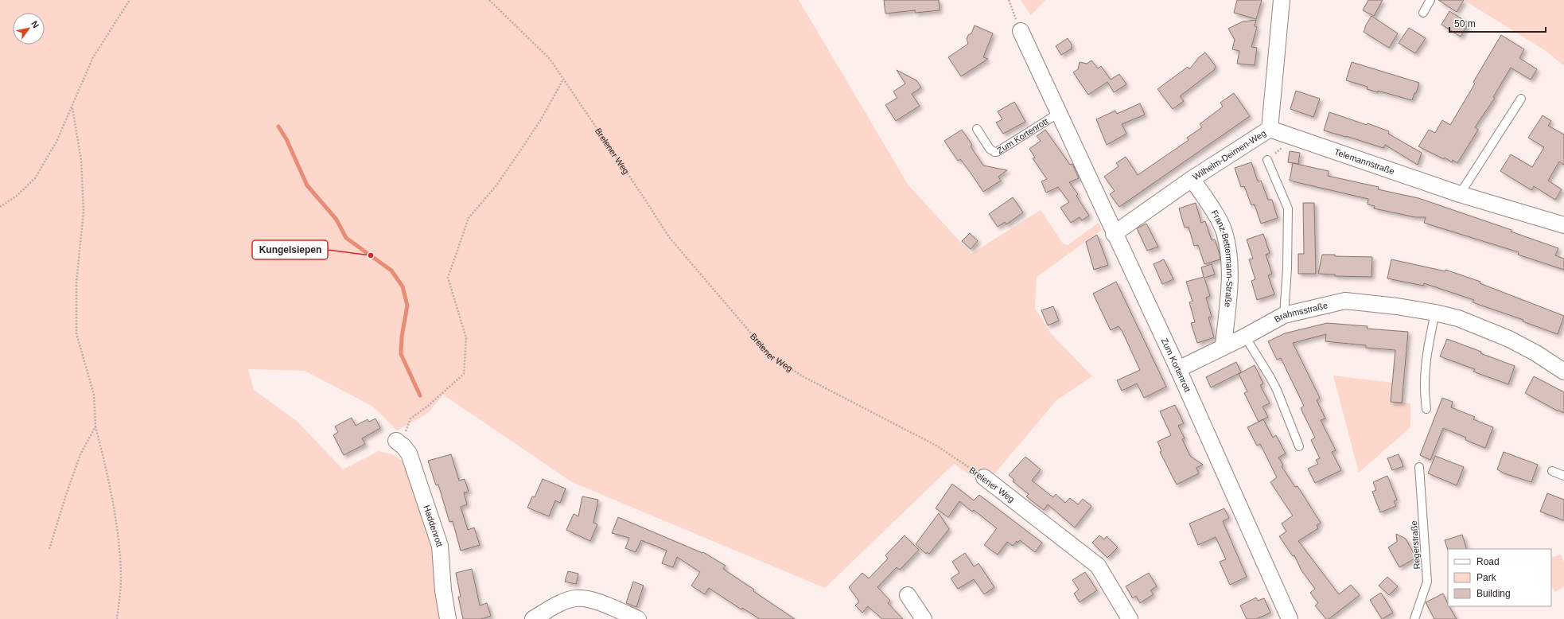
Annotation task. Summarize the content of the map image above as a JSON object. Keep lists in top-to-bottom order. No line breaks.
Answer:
{"streets":{"street":["Zum Kortenrott","Brelener Weg","Wilhelm-Deimen-Weg","Telemannstraße","Franz-Bettermann-Straße","Brahmsstraße","Haddenrott"],"lane":["Regerstraße"]},"crossings":[["Zum Kortenrott","Wilhelm-Deimen-Weg"],["Zum Kortenrott","Brahmsstraße"],["Wilhelm-Deimen-Weg","Telemannstraße"],["Wilhelm-Deimen-Weg","Franz-Bettermann-Straße"],["Franz-Bettermann-Straße","Brahmsstraße"]],"places":["Kungelsiepen"],"legend":["Road","Park","Building"],"scale_bar":"50 m","north":"top right"}
